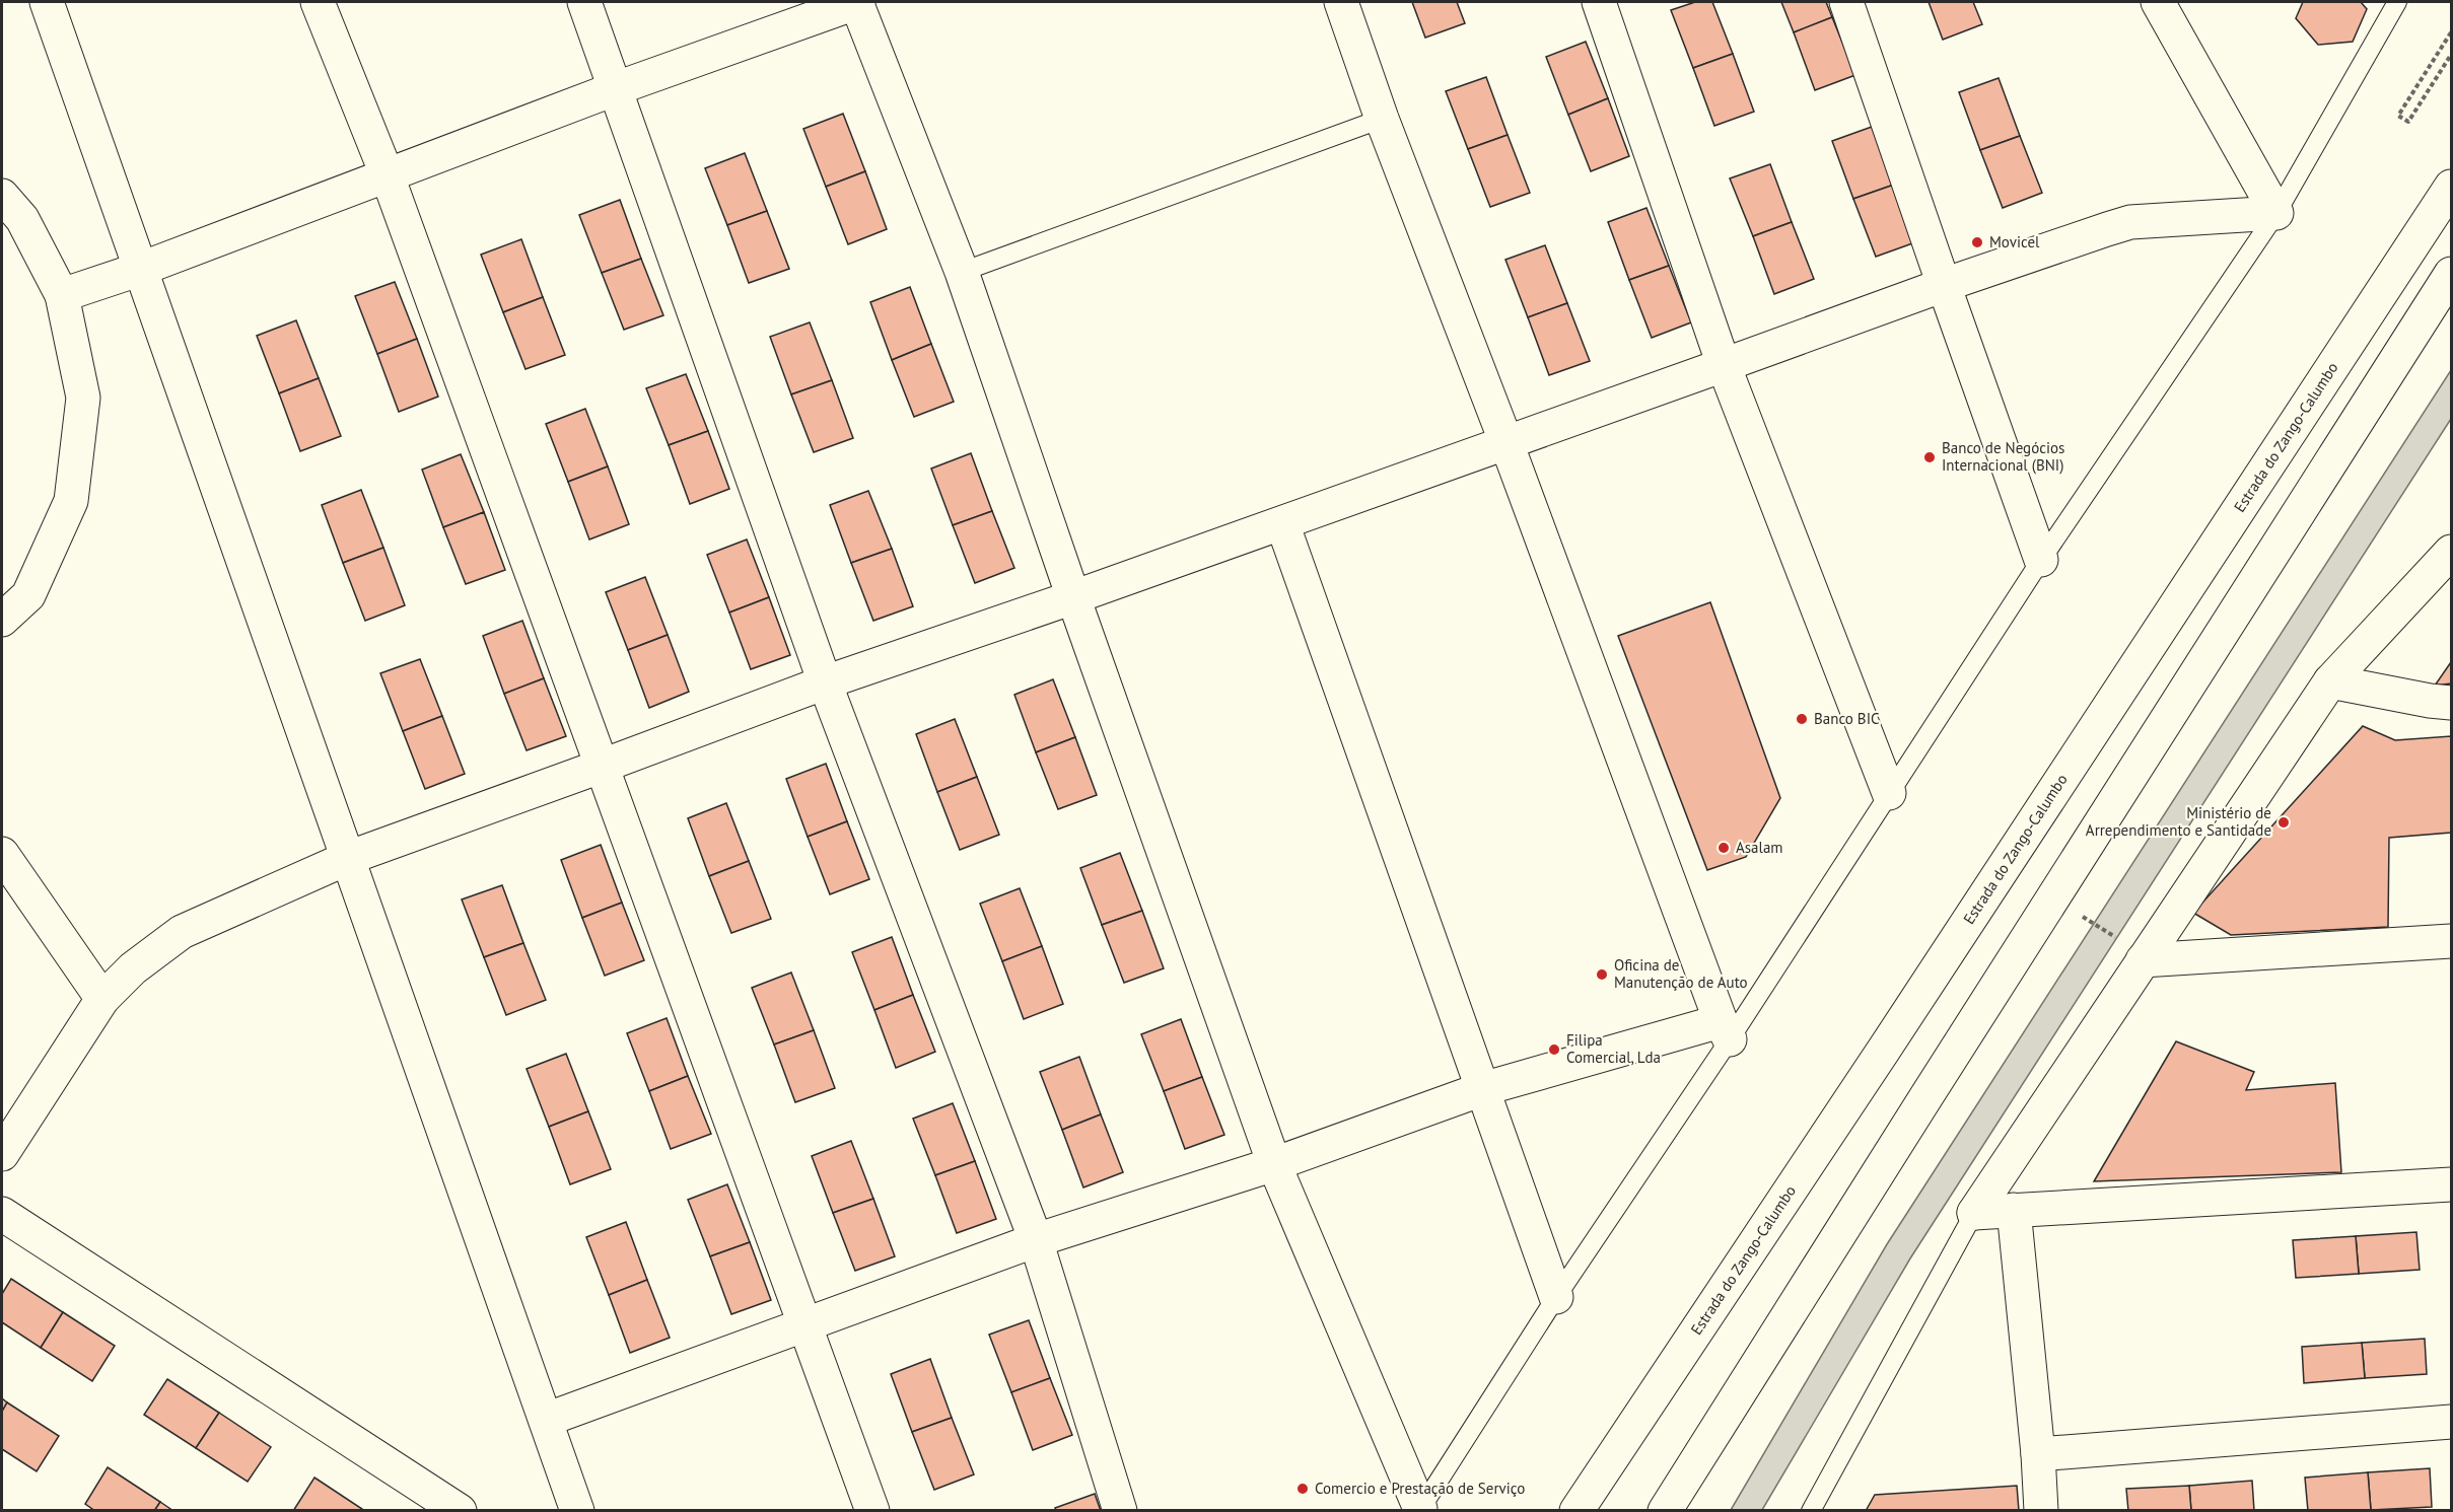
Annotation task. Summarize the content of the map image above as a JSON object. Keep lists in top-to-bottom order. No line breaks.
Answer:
{"streets":{"street":["Estrada do Zango-Calumbo"]},"places":["Movicel","Banco de Negócios Internacional (BNI)","Banco BIC","Ministério de Arrependimento e Santidade","Asalam","Oficina de Manutenção de Auto","Filipa Comercial, Lda","Comercio e Prestação de Serviço"]}
